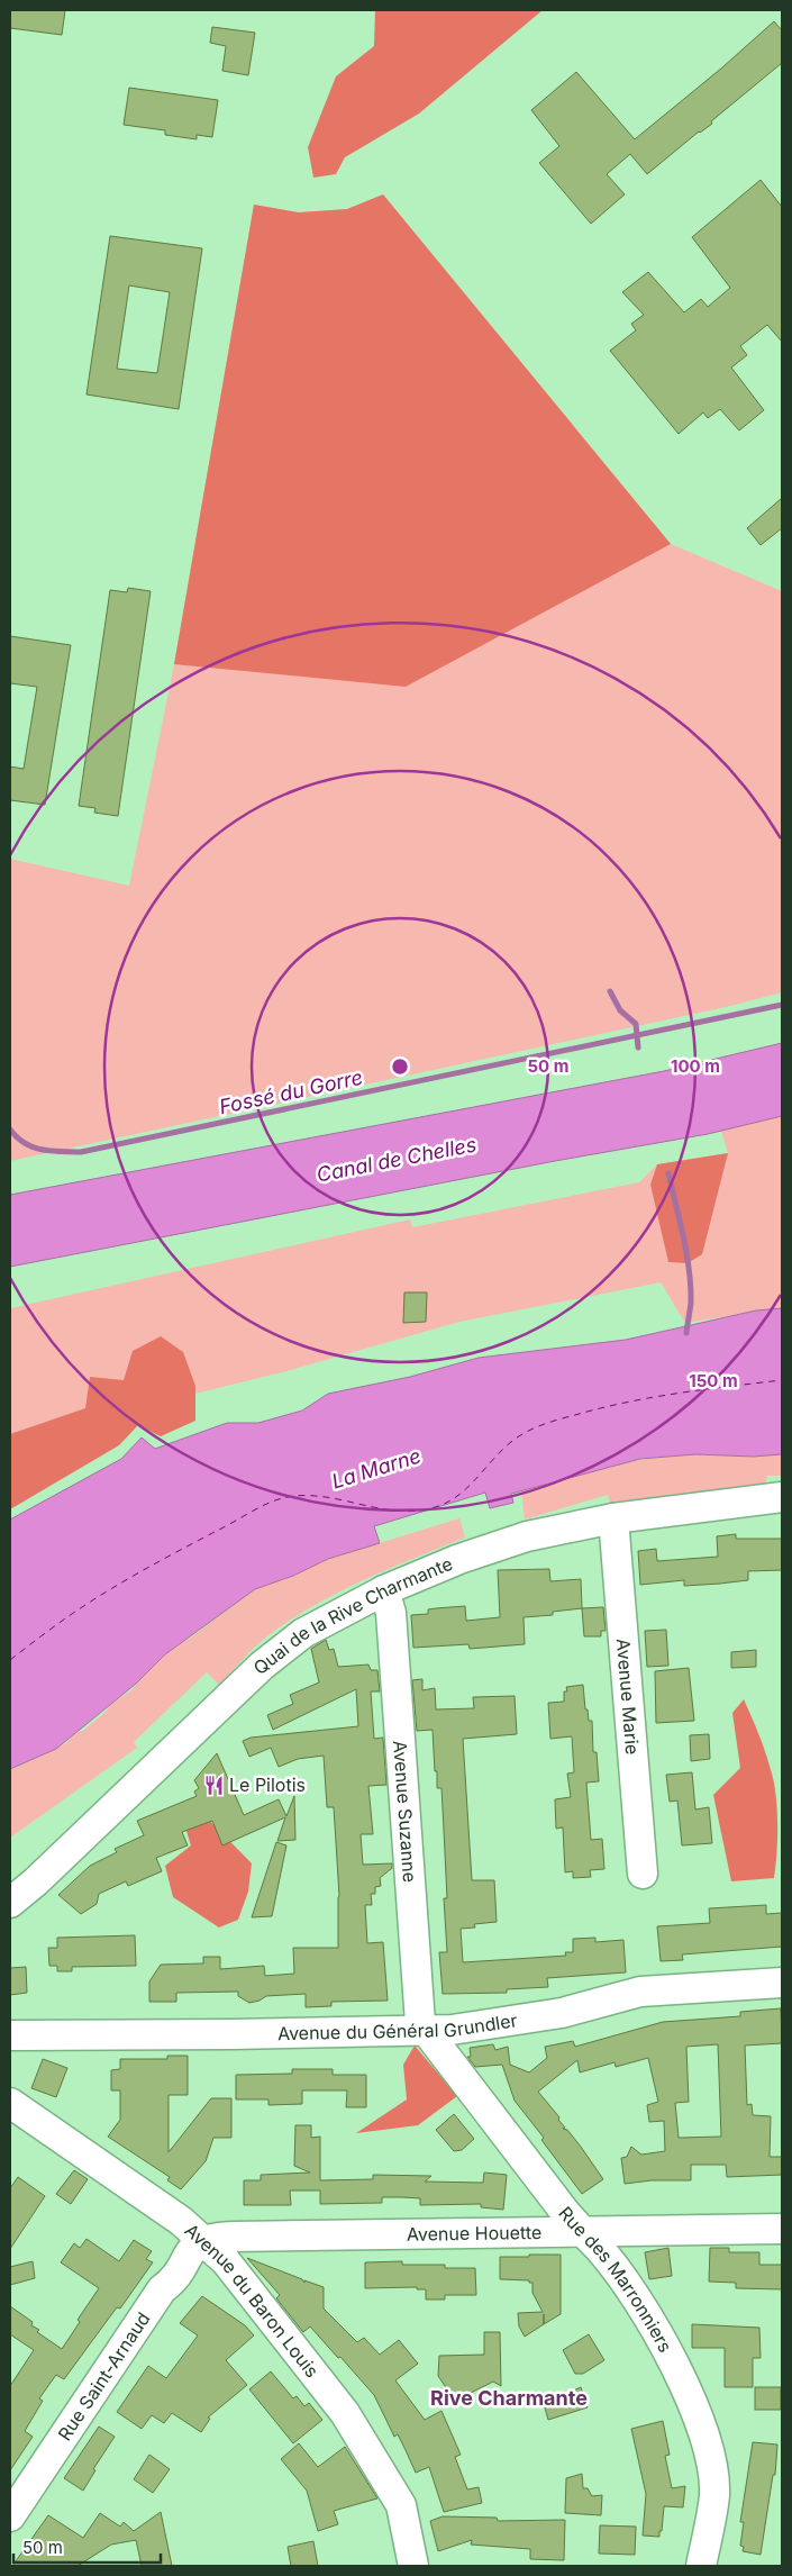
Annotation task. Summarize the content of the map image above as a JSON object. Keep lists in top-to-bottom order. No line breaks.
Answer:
{"streets":{"street":["Quai de la Rive Charmante","Avenue Marie","Avenue Suzanne","Avenue du Général Grundler","Avenue Houette","Rue des Marronniers","Avenue du Baron Louis","Rue Saint-Arnaud"]},"crossings":[["Quai de la Rive Charmante","Avenue Marie"],["Quai de la Rive Charmante","Avenue Suzanne"],["Avenue Suzanne","Avenue du Général Grundler"],["Avenue Suzanne","Rue des Marronniers"],["Avenue du Général Grundler","Rue des Marronniers"],["Avenue Houette","Rue des Marronniers"],["Avenue Houette","Avenue du Baron Louis"],["Avenue Houette","Rue Saint-Arnaud"],["Avenue du Baron Louis","Rue Saint-Arnaud"]],"districts":["Rive Charmante"],"water":["Fossé du Gorre","Canal de Chelles","La Marne"],"places":{"restaurant":["Le Pilotis"]},"scale_bar":"50 m","rings":["50 m","100 m","150 m"]}
